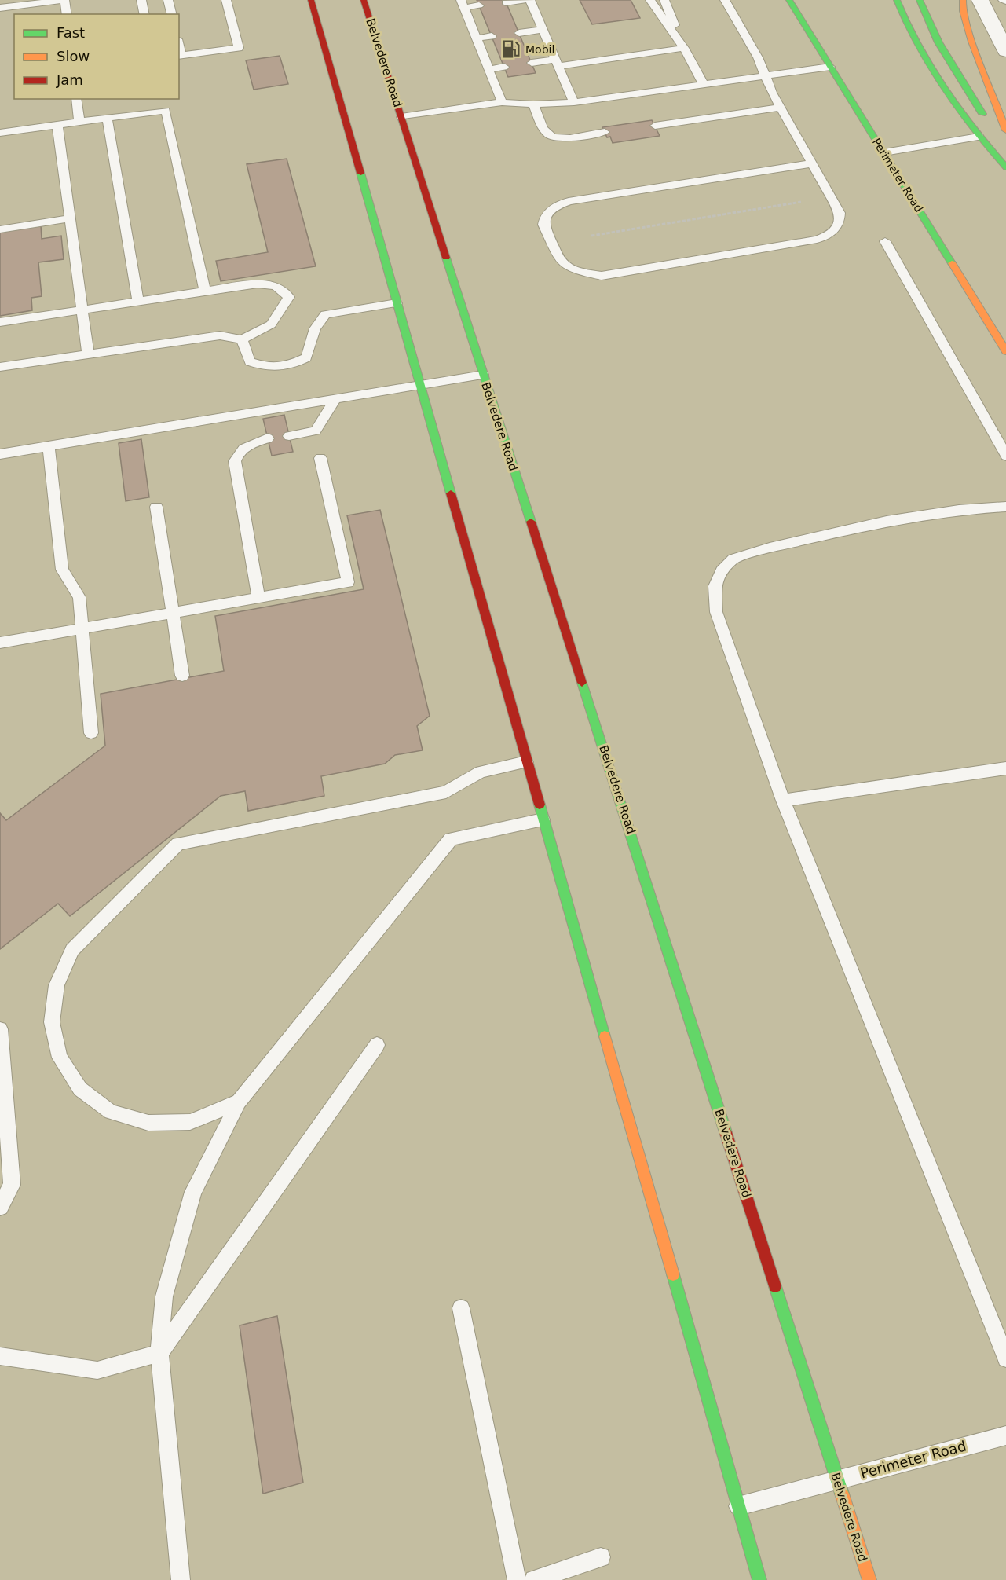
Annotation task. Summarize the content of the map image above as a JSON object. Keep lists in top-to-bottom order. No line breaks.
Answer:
{"streets":{"main road":["Belvedere Road","Perimeter Road"]},"crossings":[["Belvedere Road","Perimeter Road"]],"places":{"fuel station":["Mobil"]},"legend":["Fast","Slow","Jam"]}
